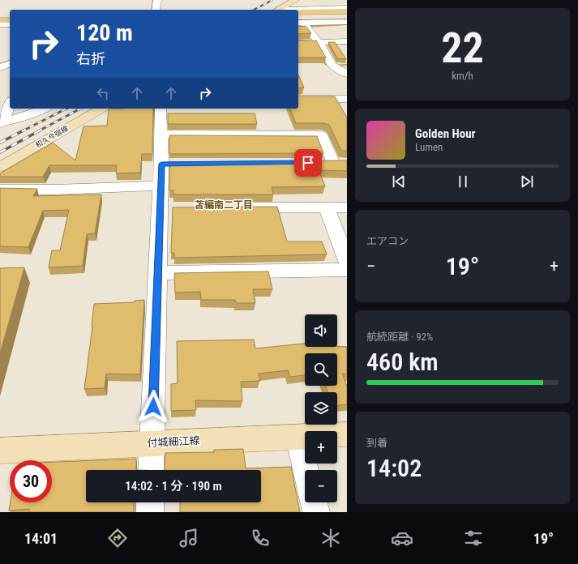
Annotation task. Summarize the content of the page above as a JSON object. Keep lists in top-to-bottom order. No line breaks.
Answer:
{"streets":{"main road":["和久今宿線","付城細江線"]},"districts":["苫編南二丁目"],"page":{"tile":[["22","km/h"],"エアコン",["航続距離 · 92%","460 km"],["到着","14:02"]],"turn":["120 m","右折"],"song":["Golden Hour","Lumen"],"heat":["−","19°","+"],"map_buttons":["+","−"],"limit":"30","trip":"14:02 · 1 分 · 190 m","tabs":["14:01","19°"]}}
